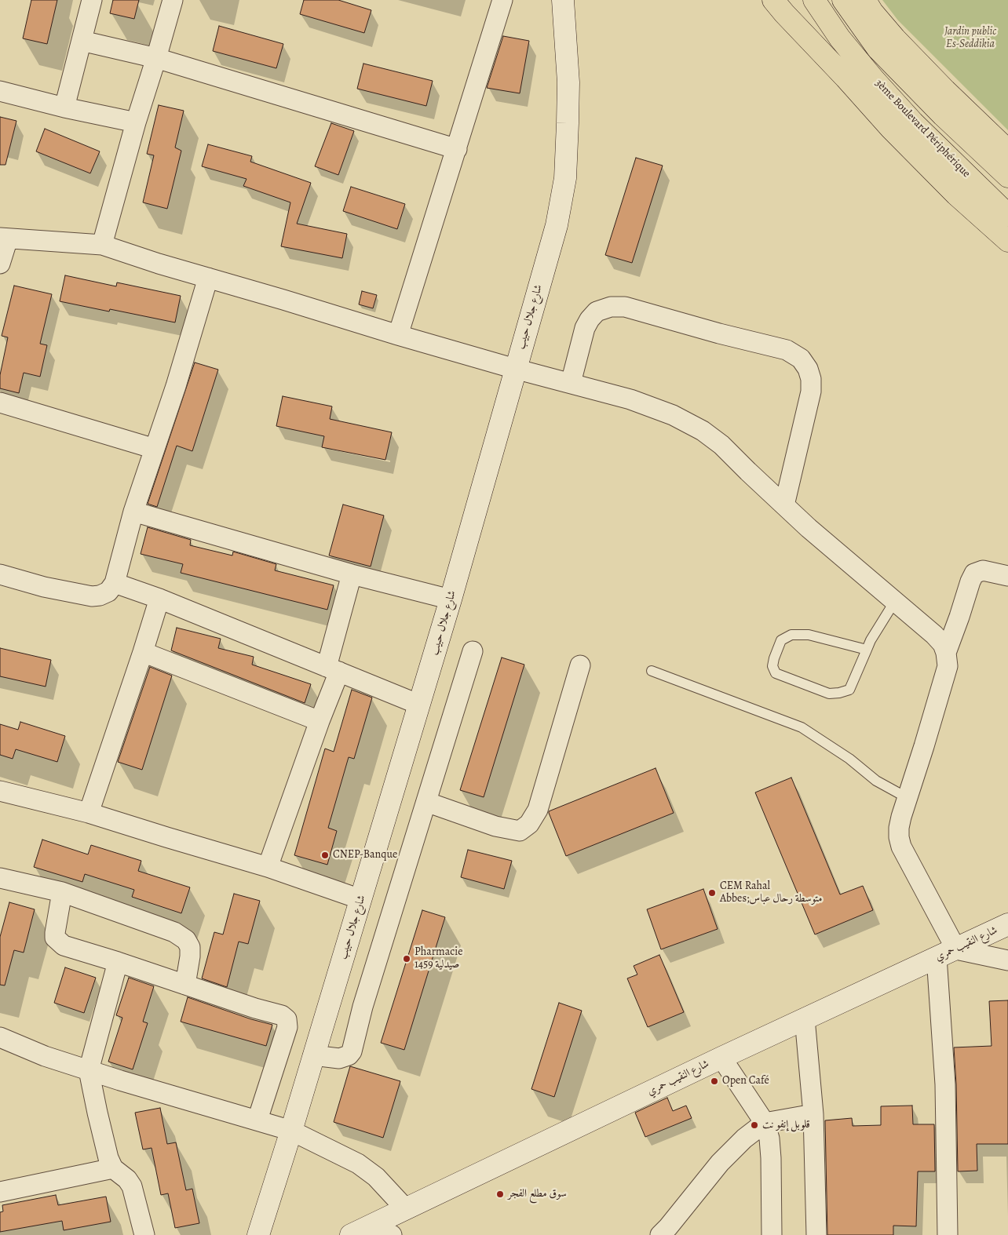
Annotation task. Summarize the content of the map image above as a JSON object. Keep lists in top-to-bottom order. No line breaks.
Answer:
{"streets":{"main road":["3ème Boulevard Périphérique"],"street":["شارع جلال حبيب","شارع النقيب حمري"]},"parks":["Jardin public Es-Seddikia"],"places":["CNEP-Banque","CEM Rahal Abbes;متوسطة رحال عباس","Pharmacie 1459 صيدلية","Open Café","قلوبل إنفو نت","سوق مطلع الفجر"]}
